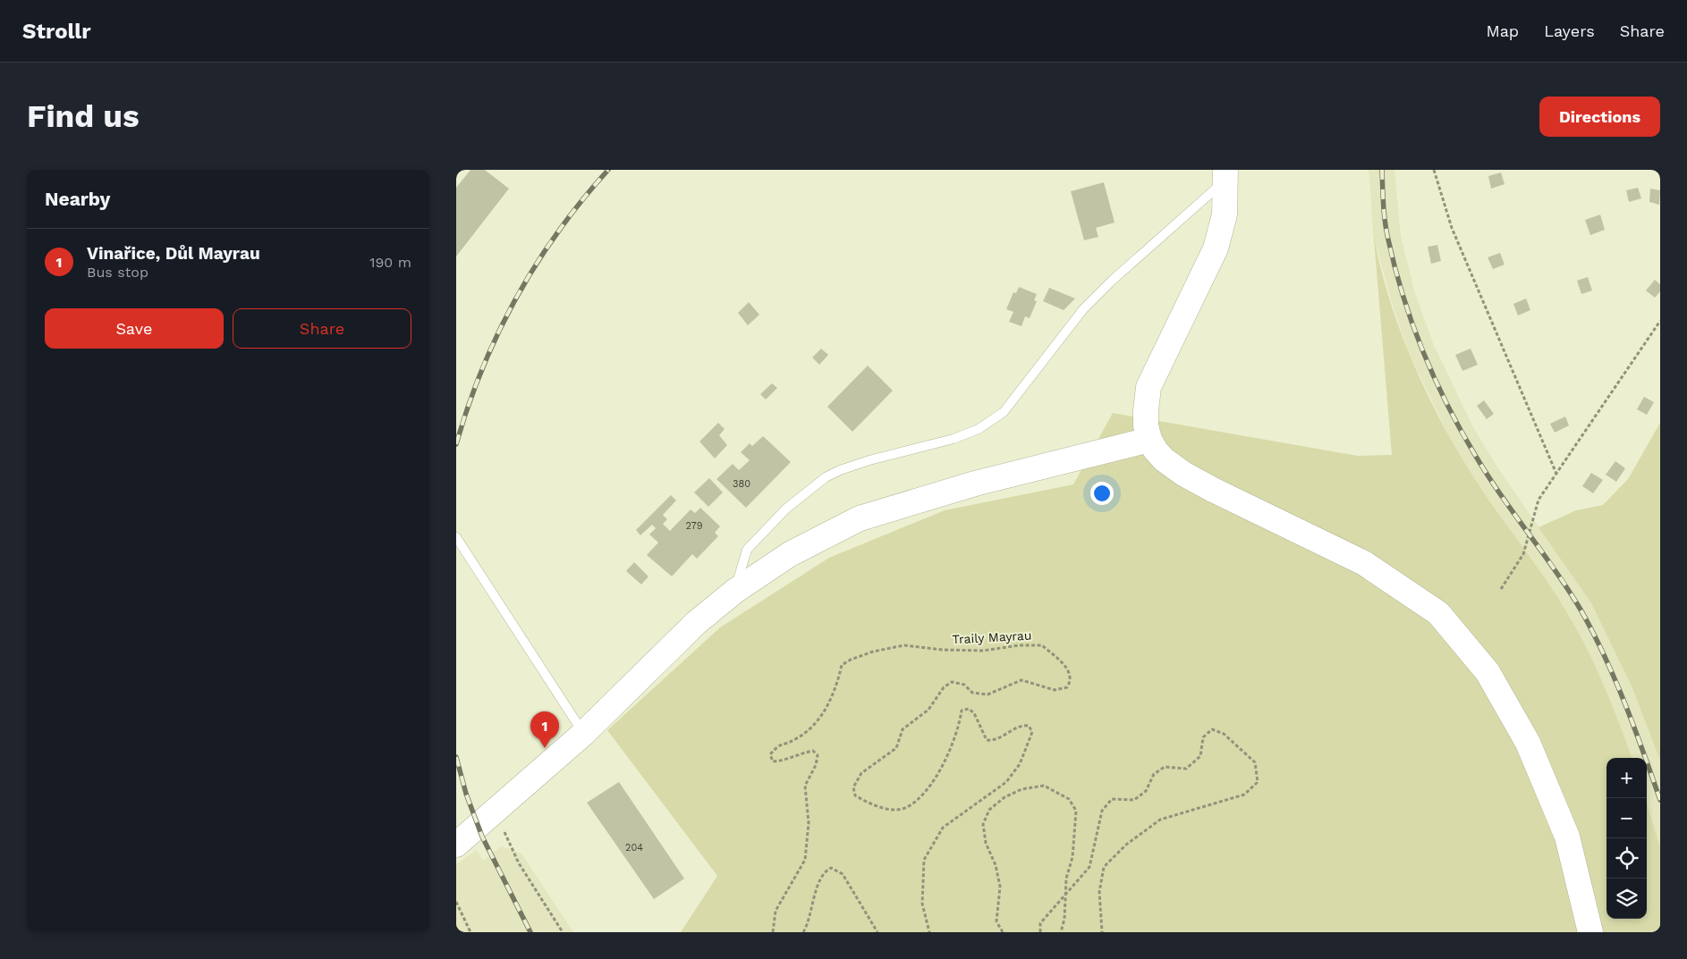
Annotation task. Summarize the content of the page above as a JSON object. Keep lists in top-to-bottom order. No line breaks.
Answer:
{"streets":{"path":["Traily Mayrau"]},"house_numbers":["380","279","204"],"page":{"header":"Strollr","nav":["Map","Layers","Share"],"buttons":["Directions",["Save","Share"]],"title":"Find us","heading":"Nearby","list":[{"mark":"1","name":"Vinařice, Důl Mayrau","note":"Bus stop","value":"190 m"}],"pins":"1","map_buttons":["+","−"]}}
